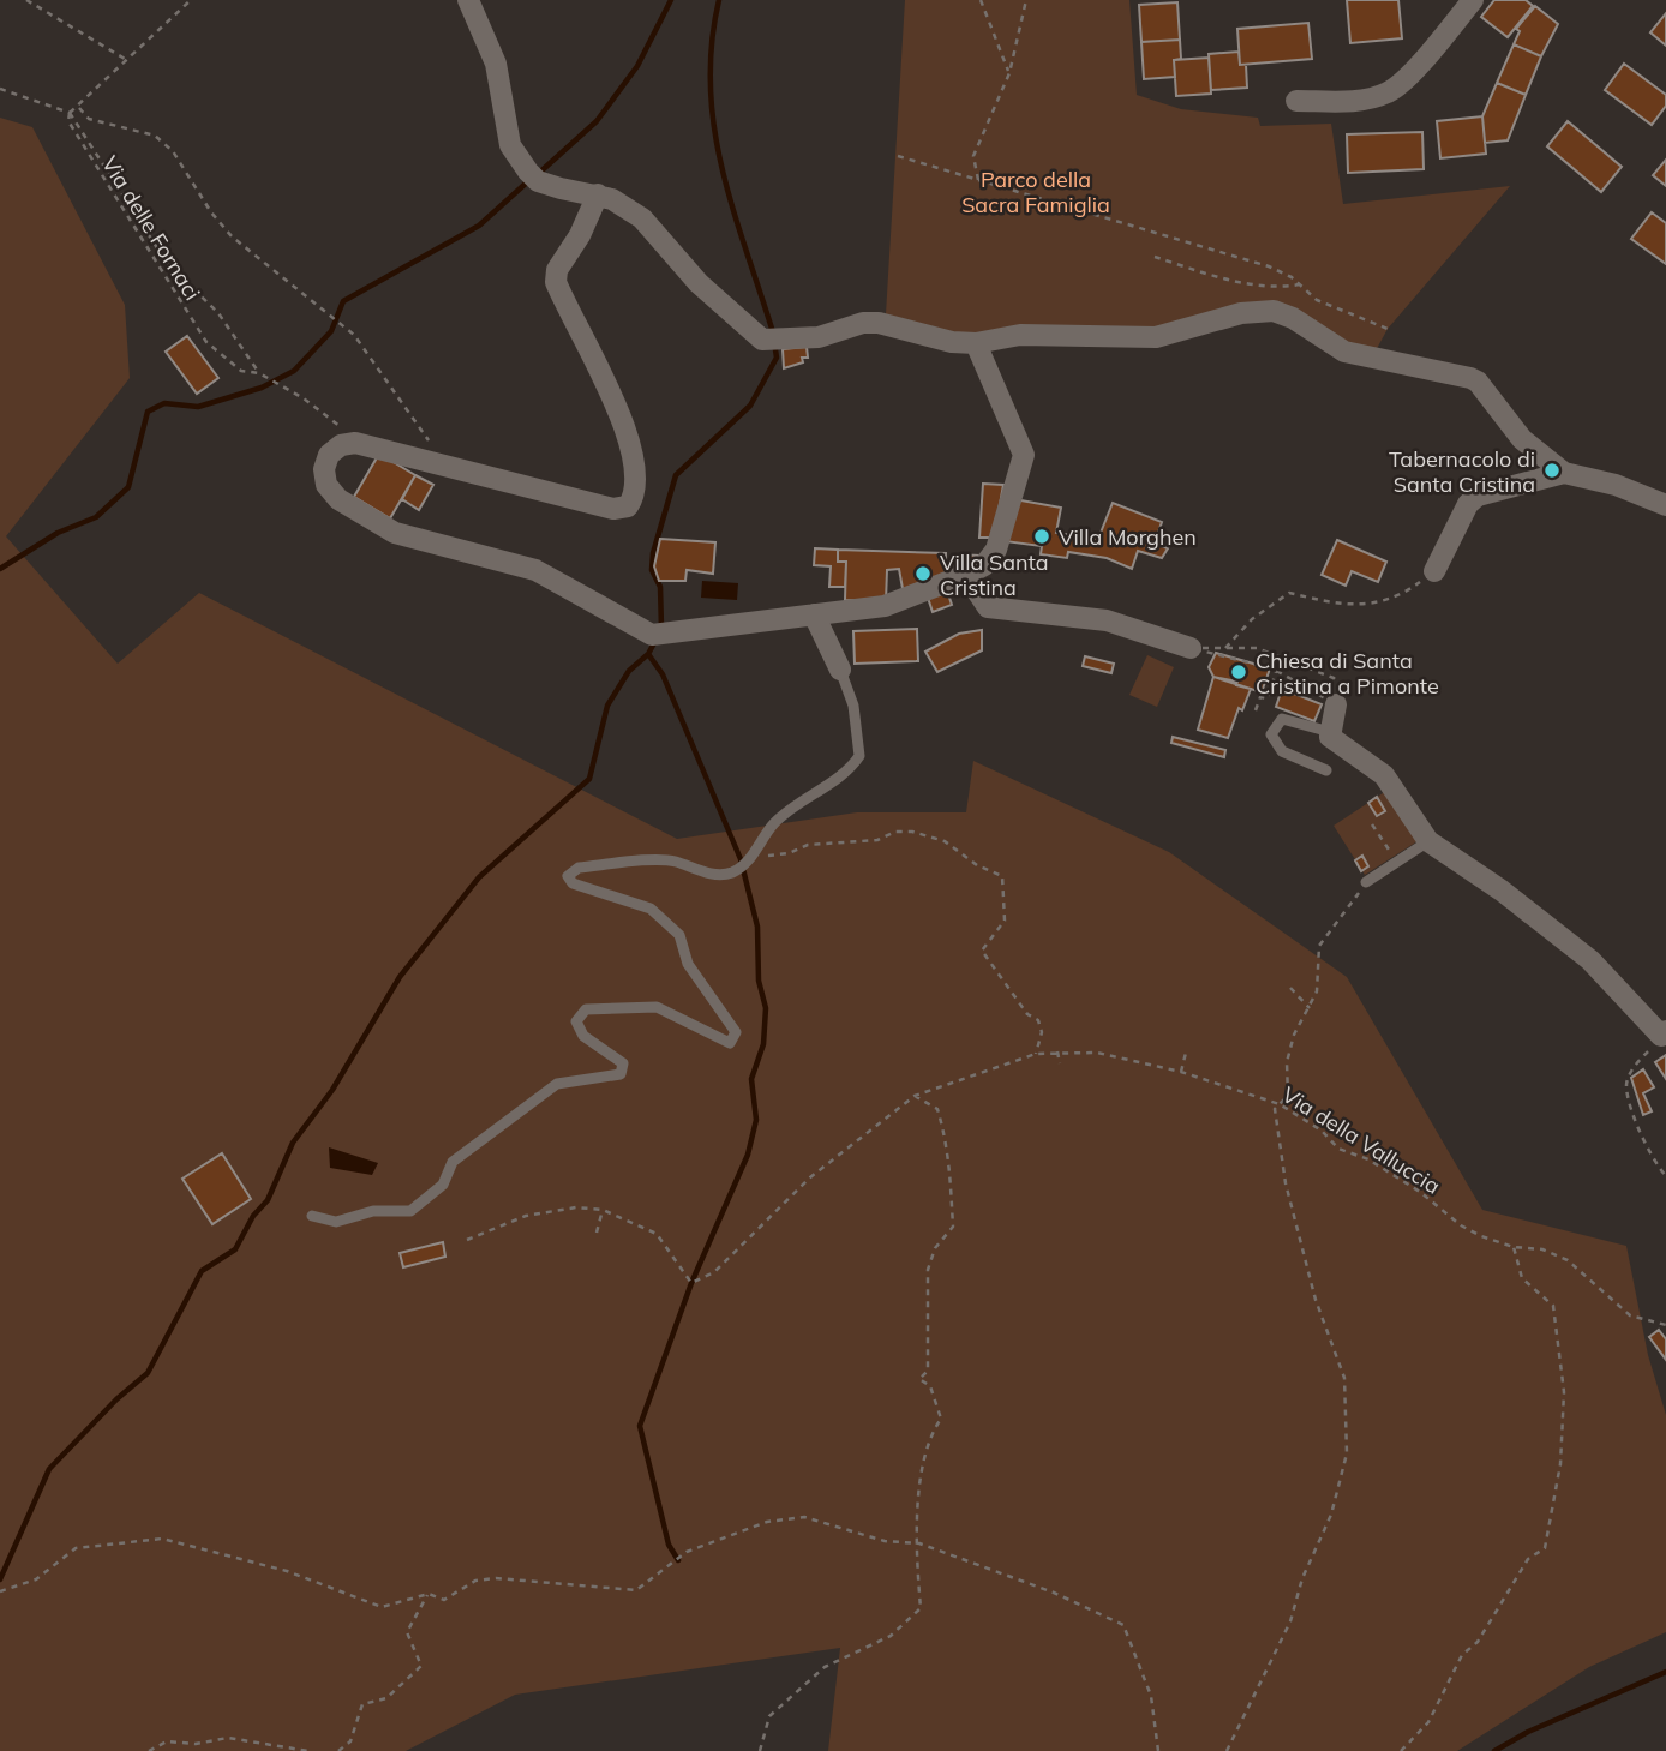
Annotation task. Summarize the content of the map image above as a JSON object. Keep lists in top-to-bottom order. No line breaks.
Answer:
{"streets":{"path":["Via delle Fornaci","Via della Valluccia"]},"parks":["Parco della Sacra Famiglia"],"places":["Tabernacolo di Santa Cristina","Villa Morghen","Villa Santa Cristina","Chiesa di Santa Cristina a Pimonte"]}
